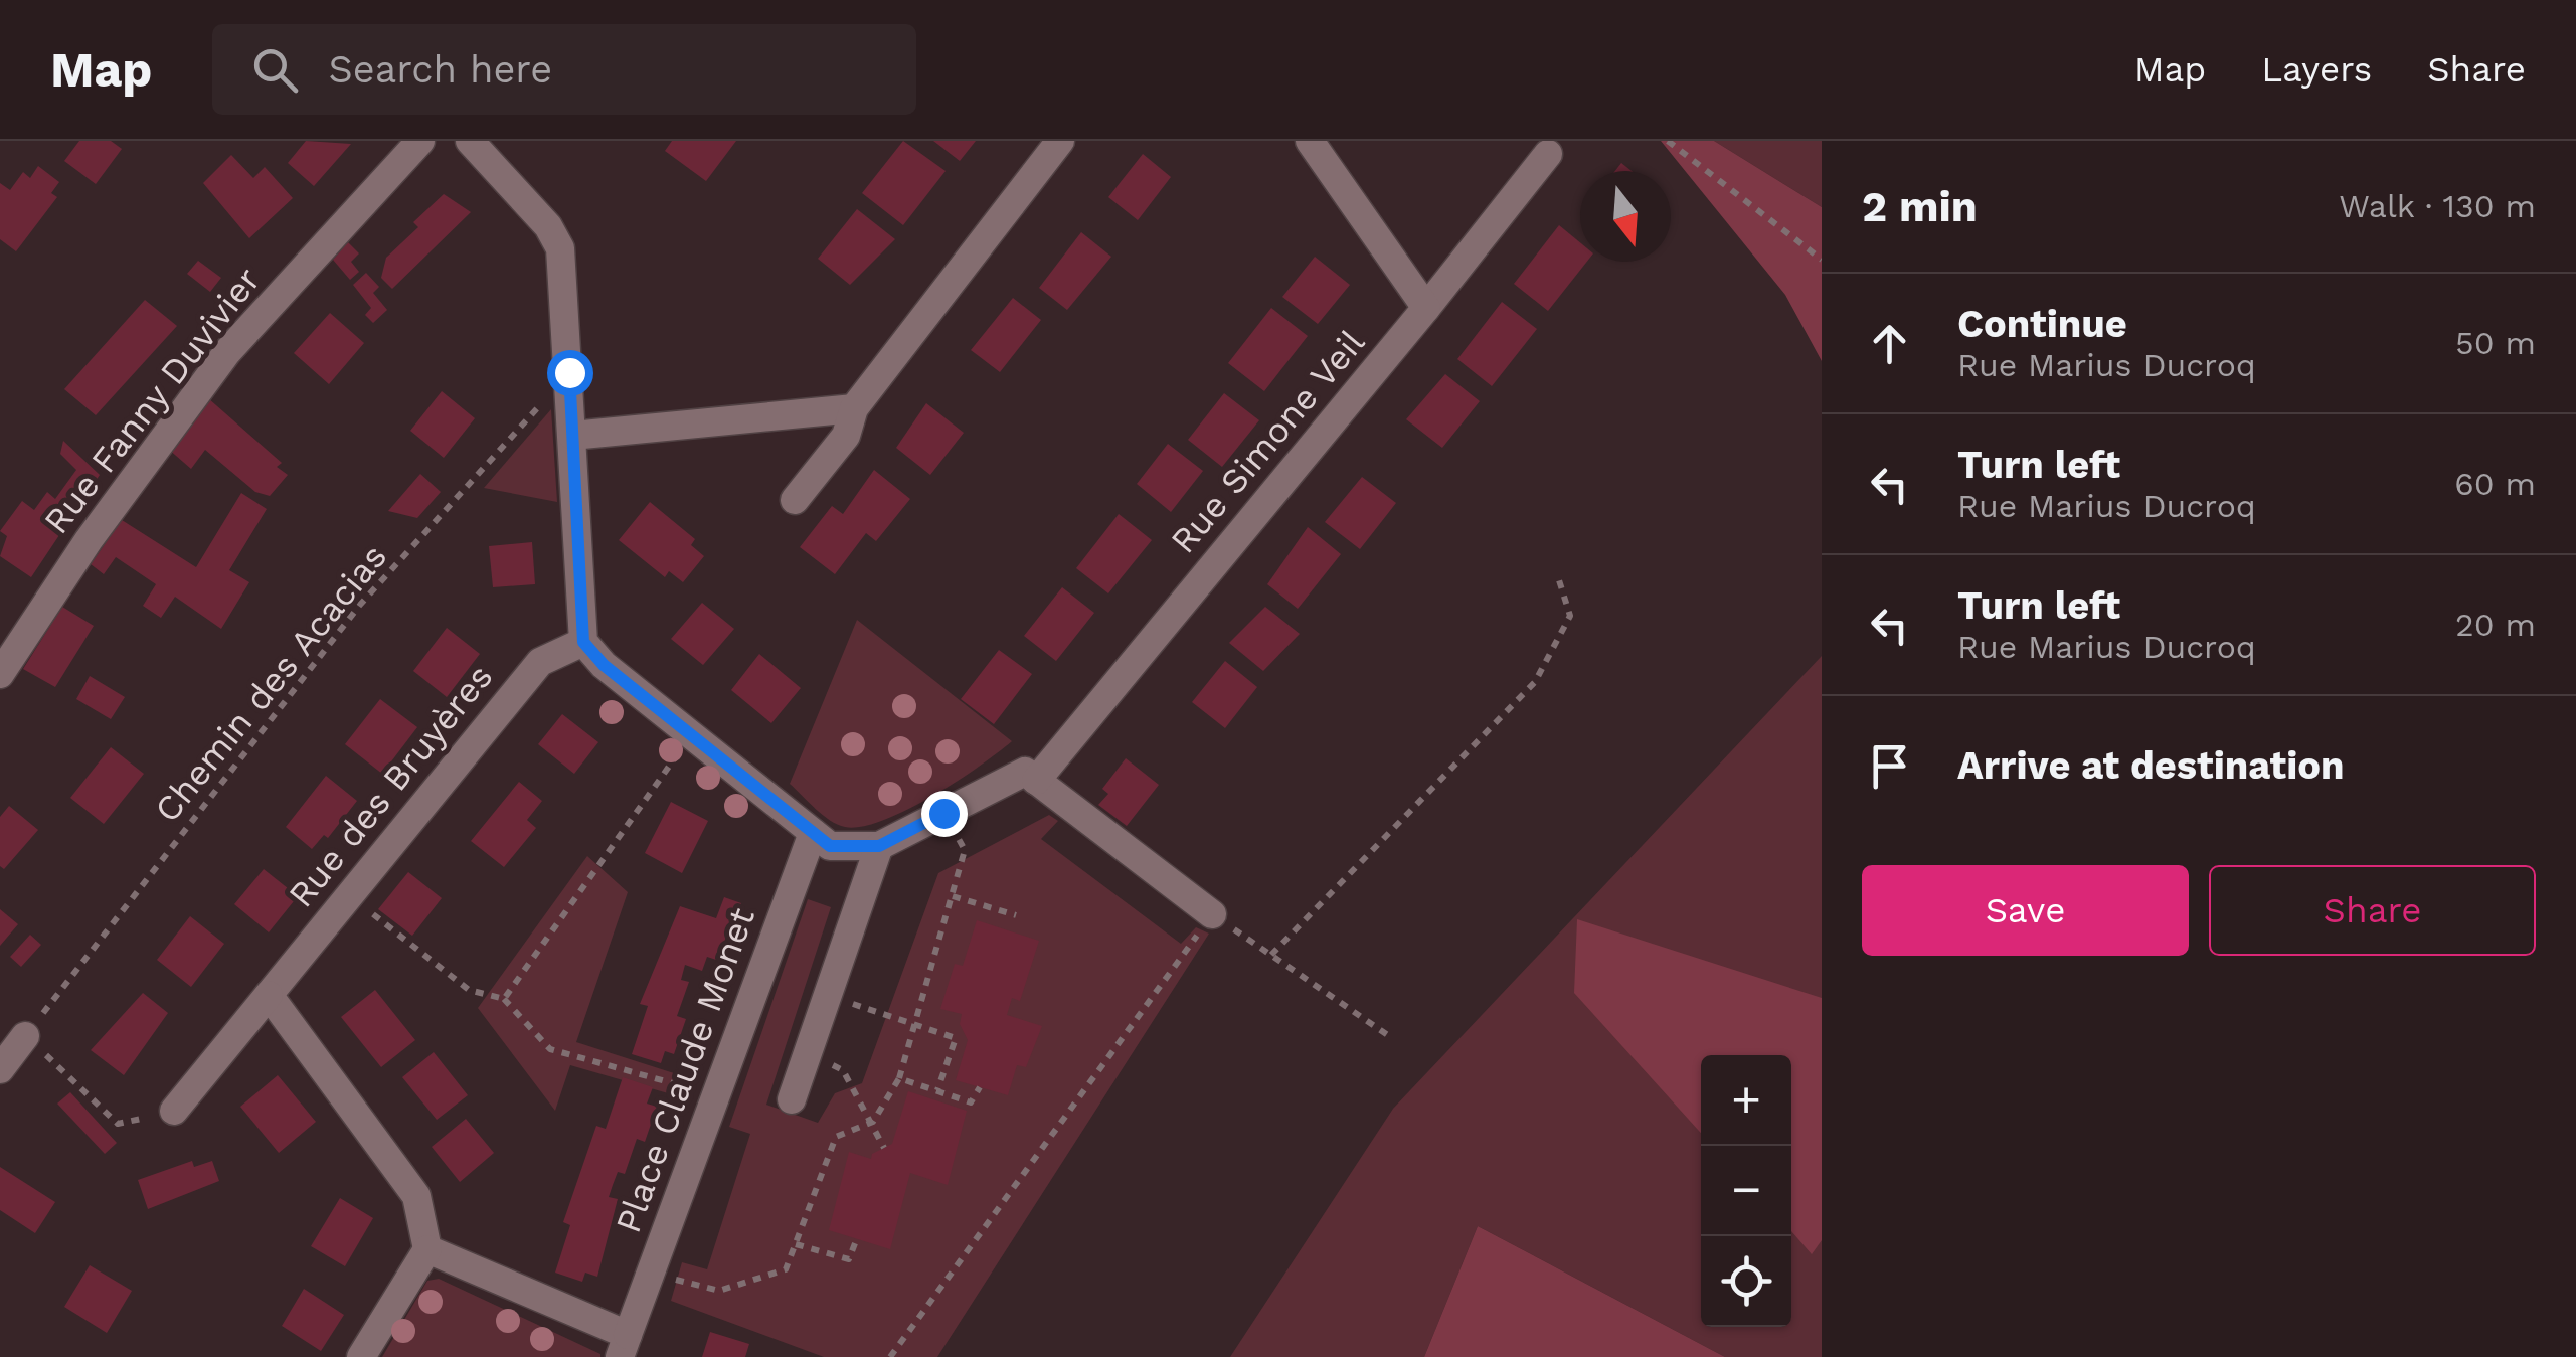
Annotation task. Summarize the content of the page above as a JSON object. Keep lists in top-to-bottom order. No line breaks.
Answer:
{"streets":{"street":["Rue Fanny Duvivier","Rue Simone Veil","Rue des Bruyères","Place Claude Monet"],"path":["Chemin des Acacias"]},"north":"bottom","page":{"header":"Map","search":"Search here","nav":["Map","Layers","Share"],"heading":["2 min","Walk · 130 m"],"list":[["Continue","Rue Marius Ducroq","50 m"],["Turn left","Rue Marius Ducroq","60 m"],["Turn left","Rue Marius Ducroq","20 m"],"Arrive at destination"],"buttons":["Save","Share"],"map_buttons":["+","−"]}}
